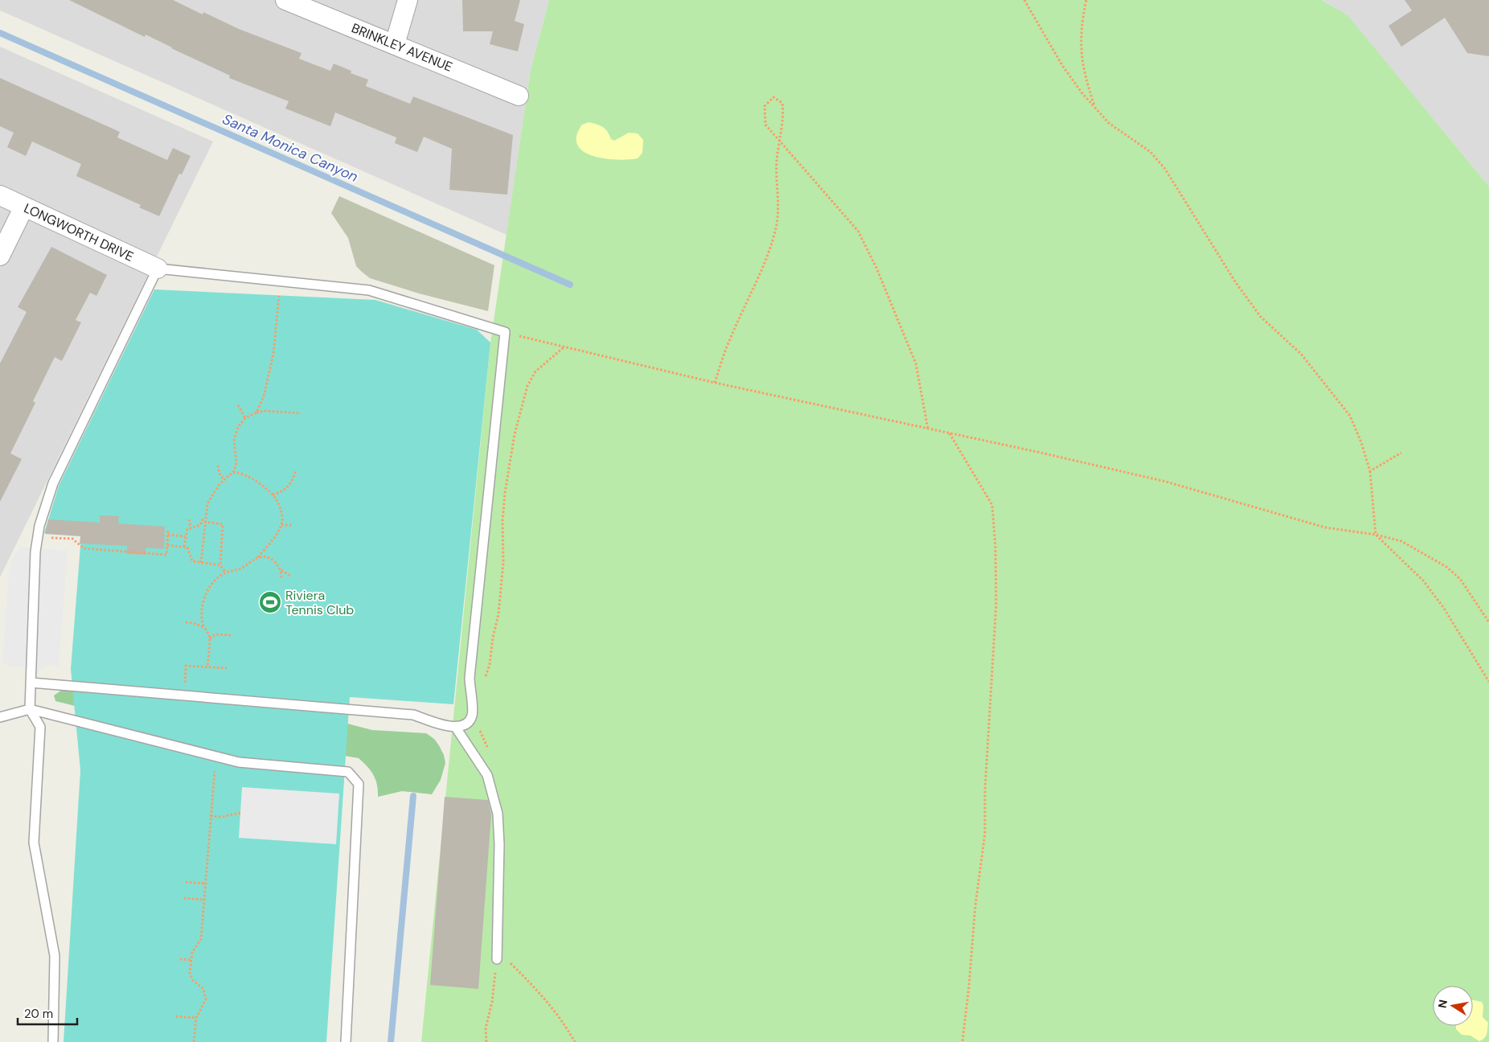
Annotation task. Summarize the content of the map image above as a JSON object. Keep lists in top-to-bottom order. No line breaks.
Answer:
{"streets":{"street":["BRINKLEY AVENUE","LONGWORTH DRIVE"]},"water":["Santa Monica Canyon"],"places":{"sports":["Riviera Tennis Club"]},"scale_bar":"20 m","north":"left"}
